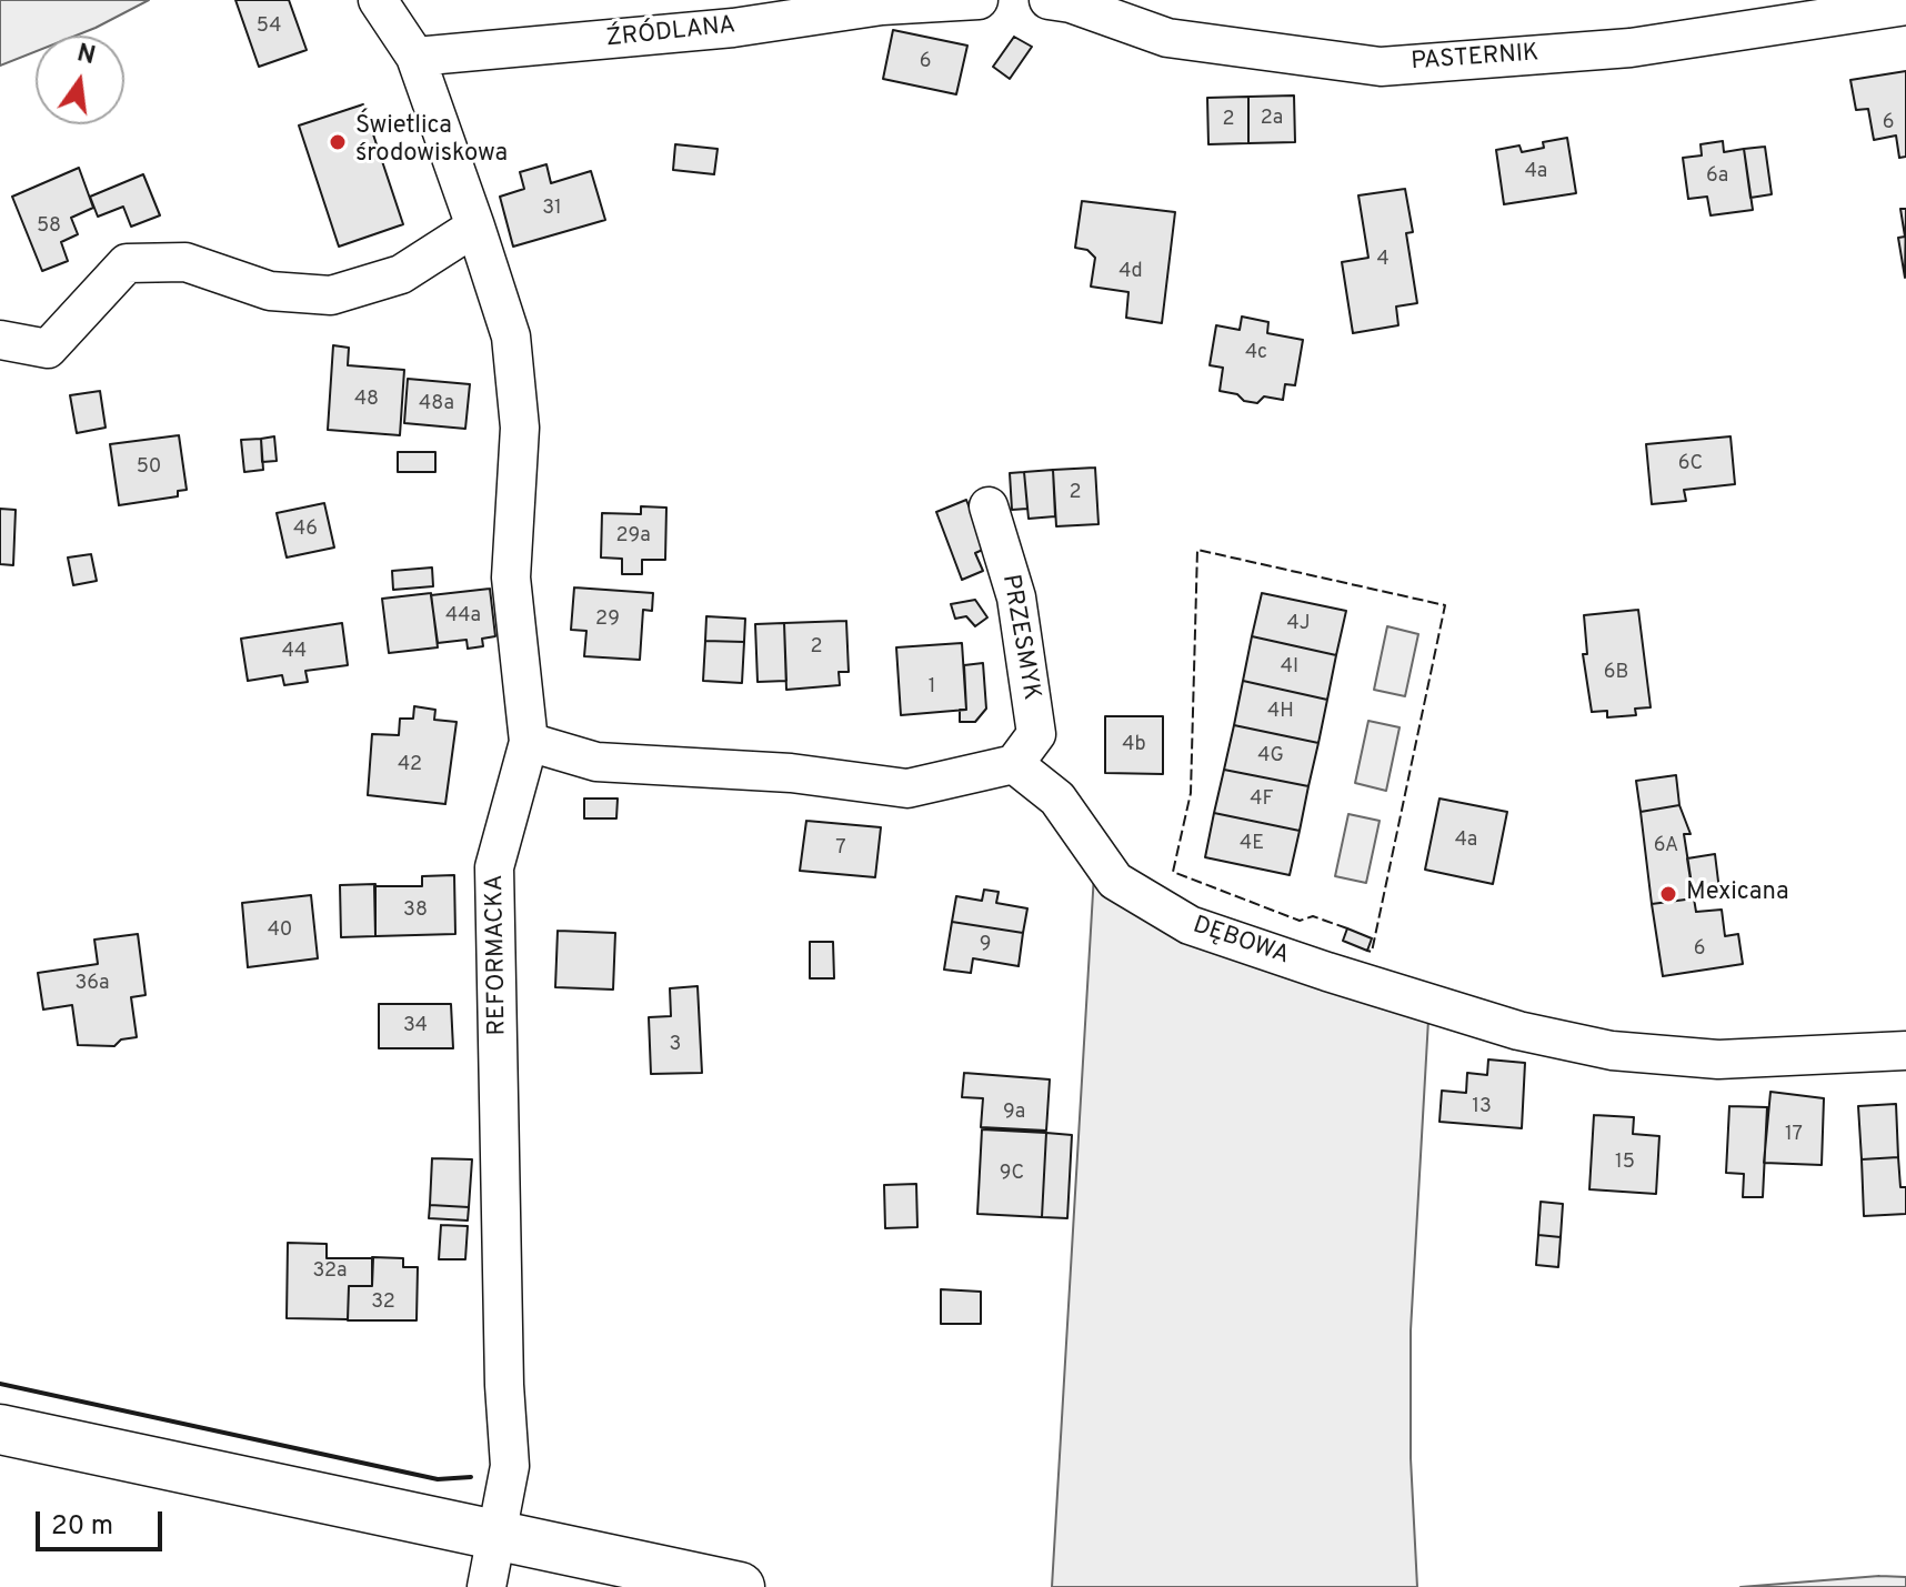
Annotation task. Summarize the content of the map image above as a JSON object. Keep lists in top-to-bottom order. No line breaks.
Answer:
{"streets":{"street":["ŹRÓDLANA","PASTERNIK","PRZESMYK","DĘBOWA","REFORMACKA"]},"crossings":[["ŹRÓDLANA","REFORMACKA"],["PRZESMYK","DĘBOWA"]],"places":["Świetlica środowiskowa","Mexicana"],"house_numbers":["54","6","2a","2","6","4a","6a","31","58","4","4d","4c","48","48a","6C","50","2","46","29a","44a","29","4J","2","44","4I","6B","1","4H","4b","4G","42","4F","4a","4E","6A","7","38","40","9","6","36a","34","3","13","9a","17","15","9C","32a","32"],"scale_bar":"20 m","north":"top"}
